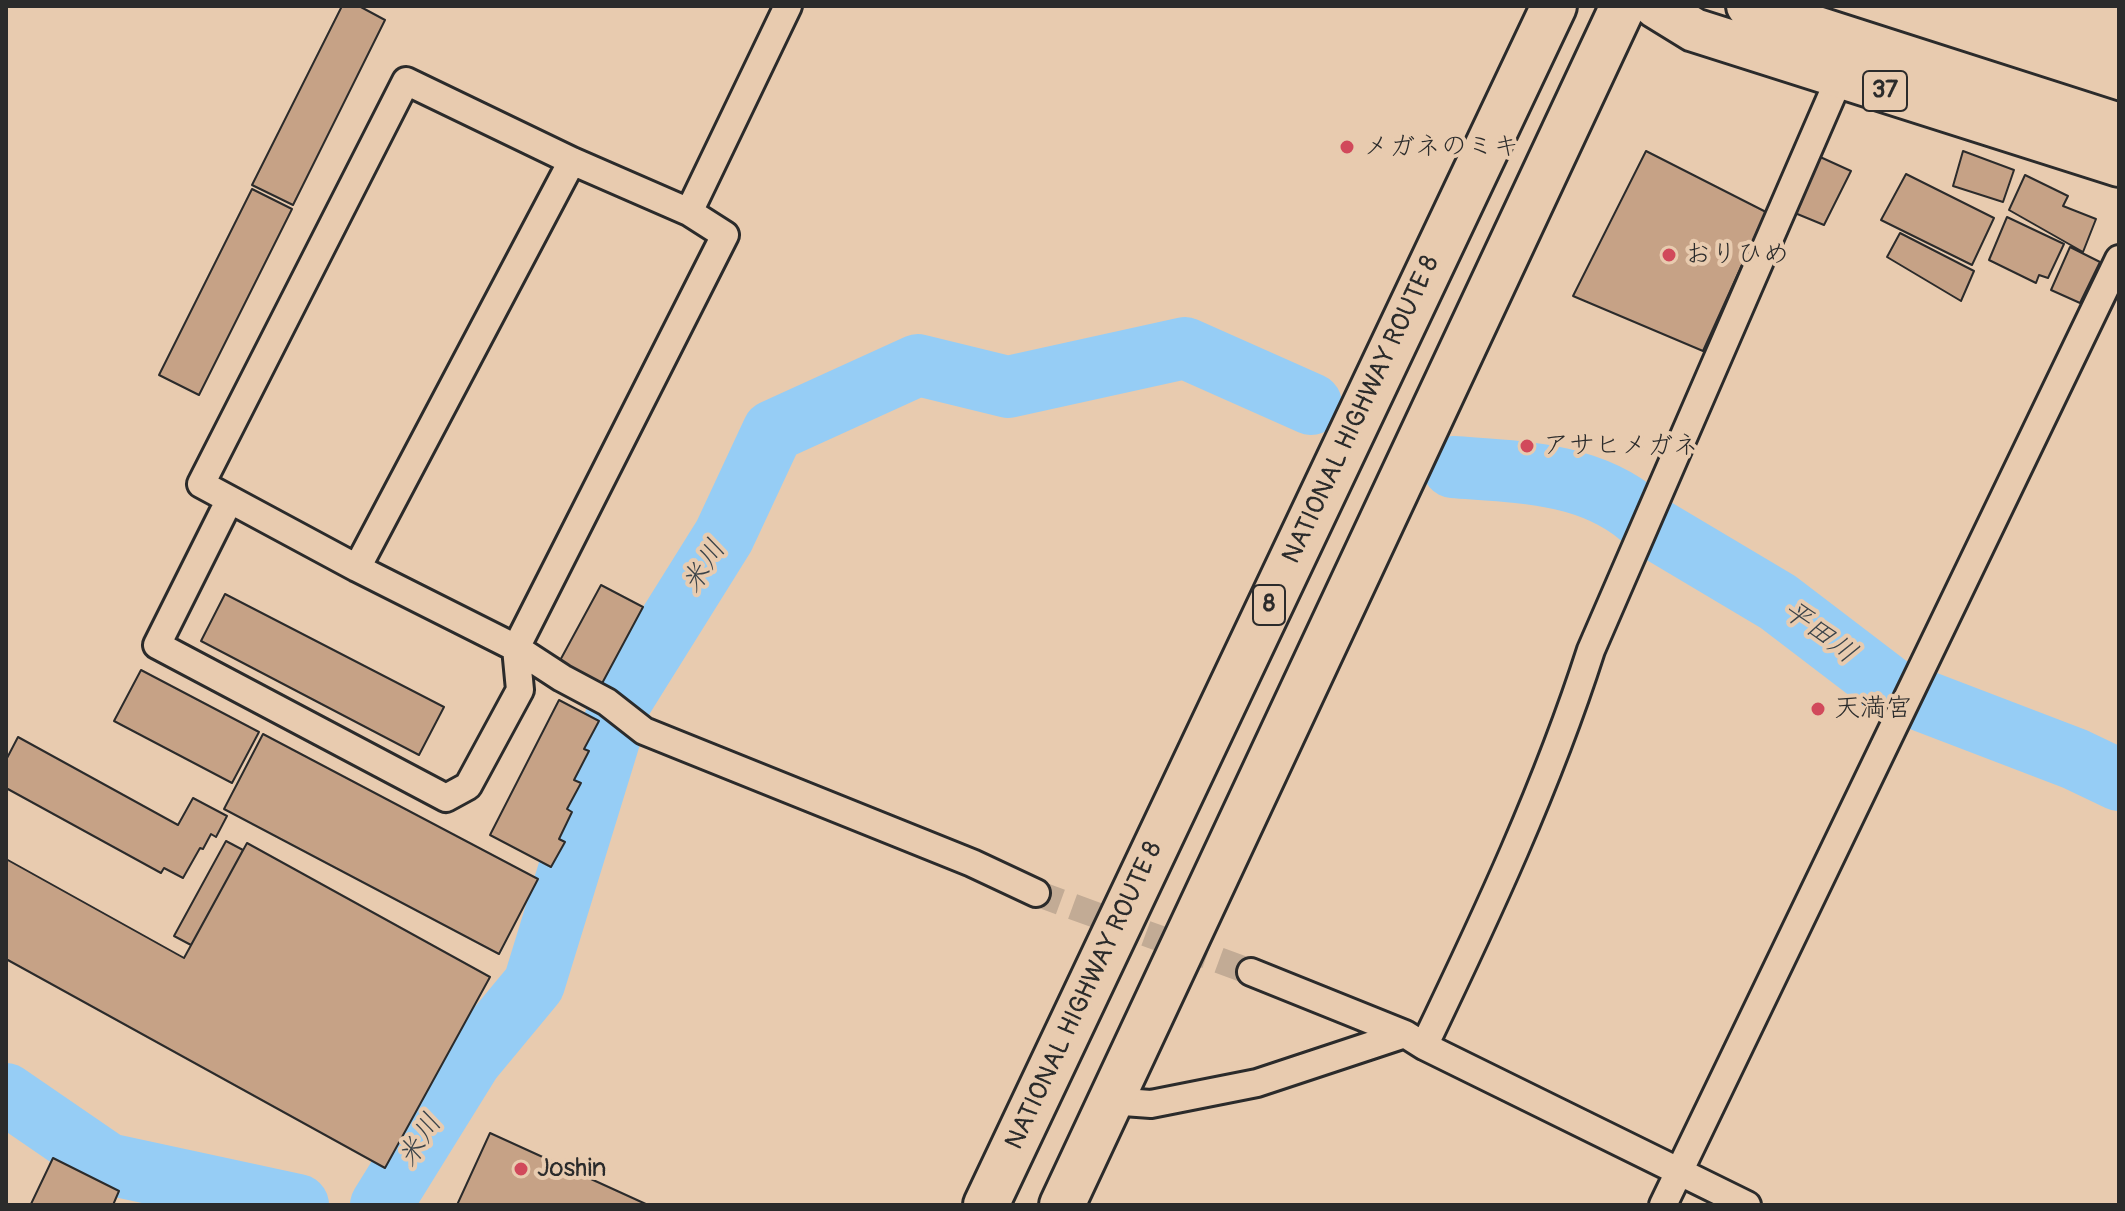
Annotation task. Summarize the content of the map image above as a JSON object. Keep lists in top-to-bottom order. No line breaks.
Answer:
{"streets":{"highway":["NATIONAL HIGHWAY ROUTE 8","8"],"main road":["37"]},"water":["米川","平田川"],"places":["メガネのミキ","おりひめ","アサヒメガネ","天満宮","Joshin"]}
